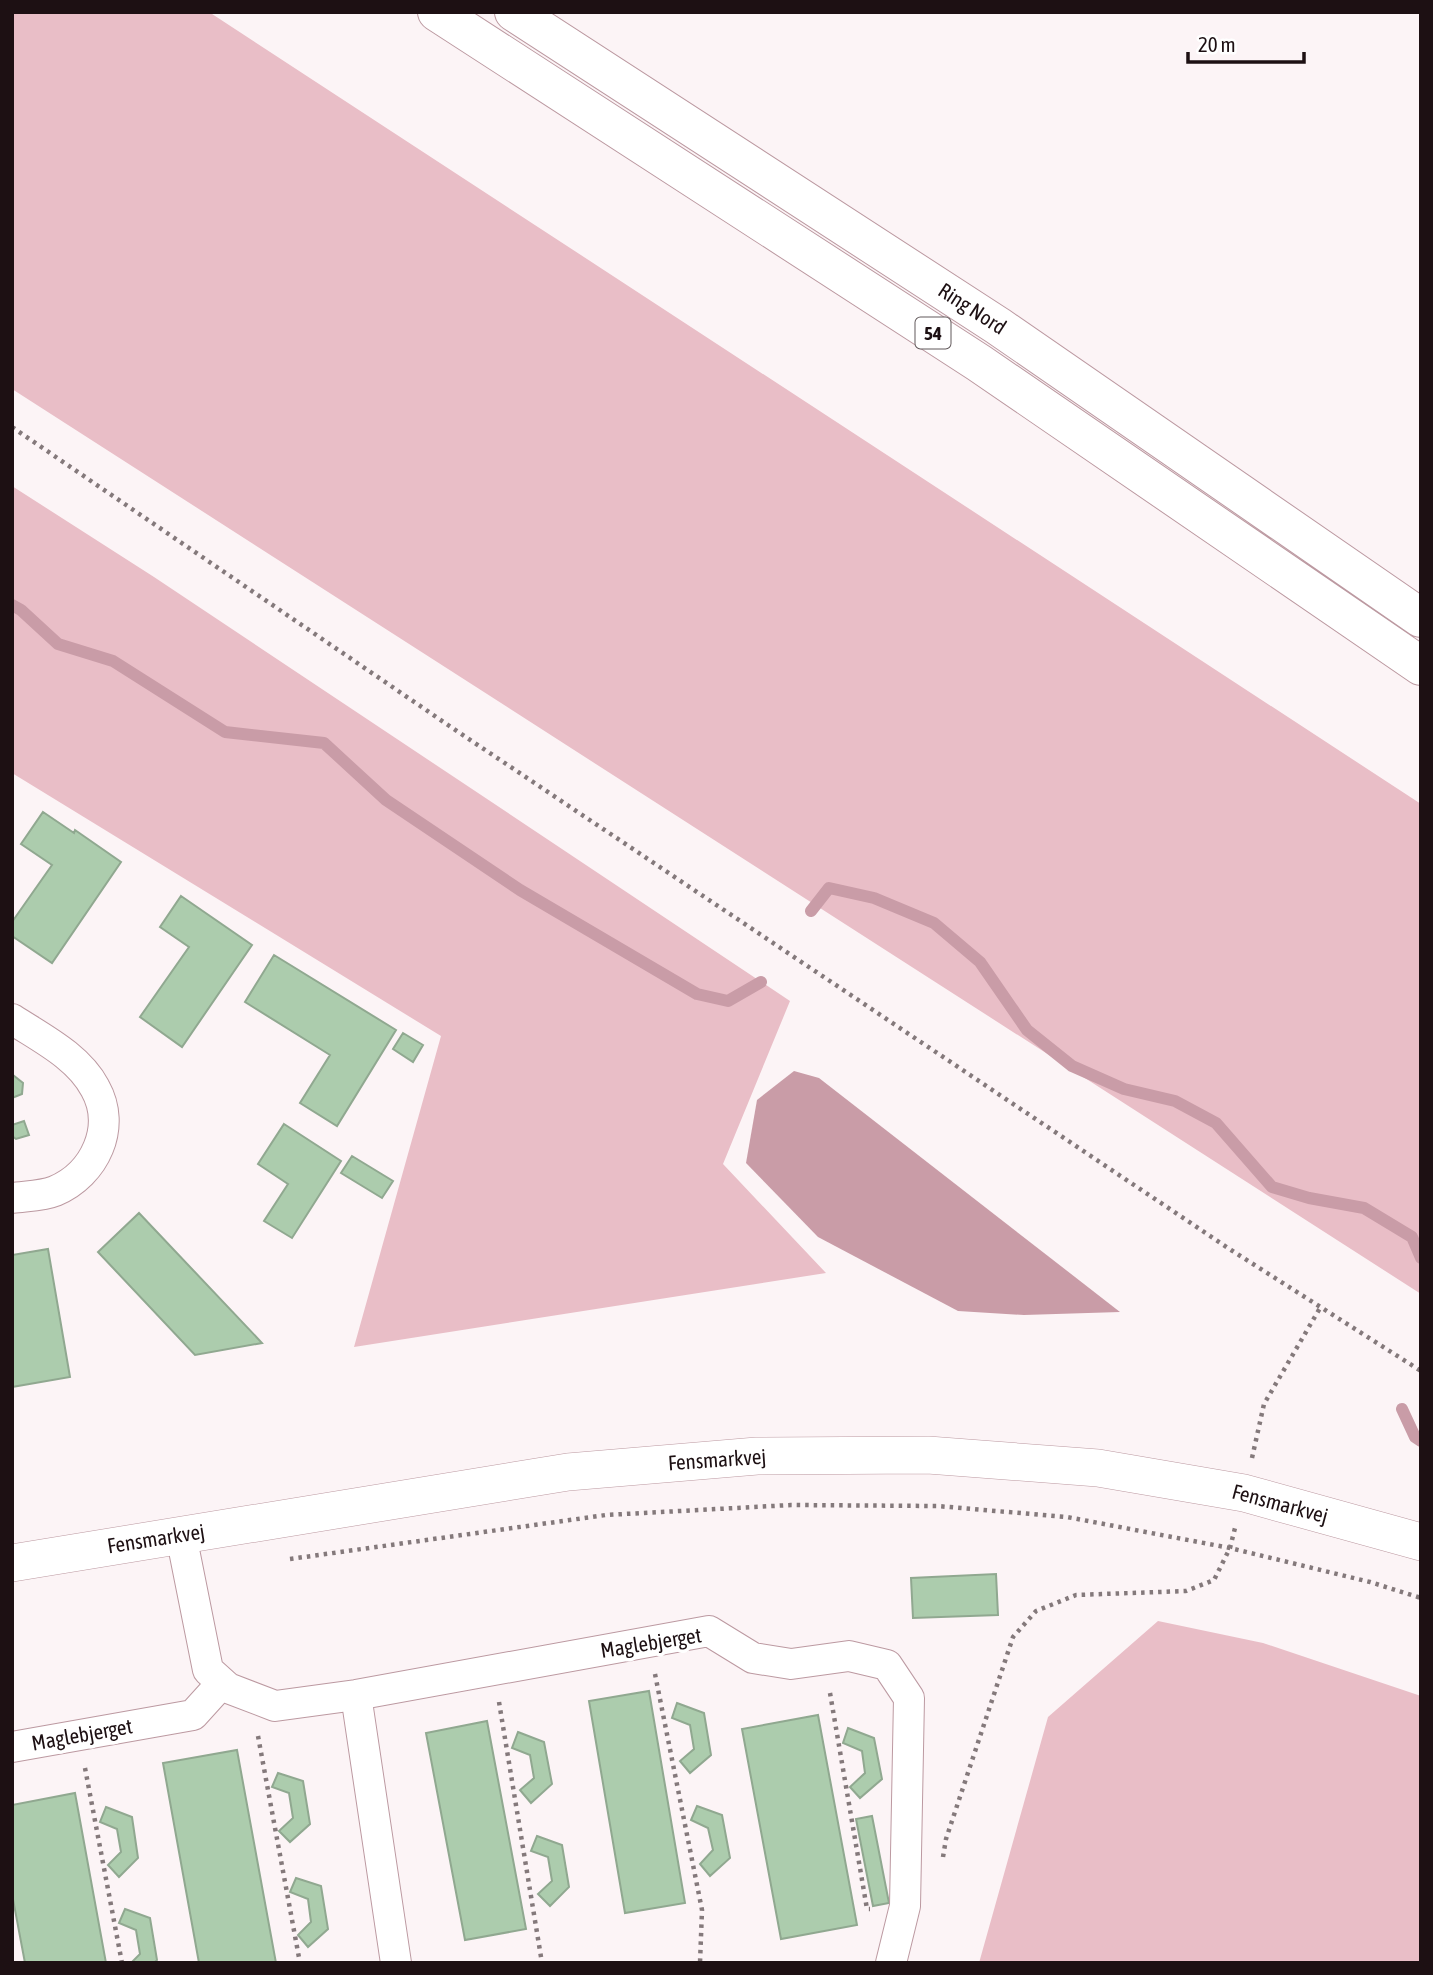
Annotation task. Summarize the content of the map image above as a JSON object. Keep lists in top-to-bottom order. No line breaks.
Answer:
{"streets":{"highway":["Ring Nord","54"],"street":["Fensmarkvej","Maglebjerget"]},"scale_bar":"20 m"}
